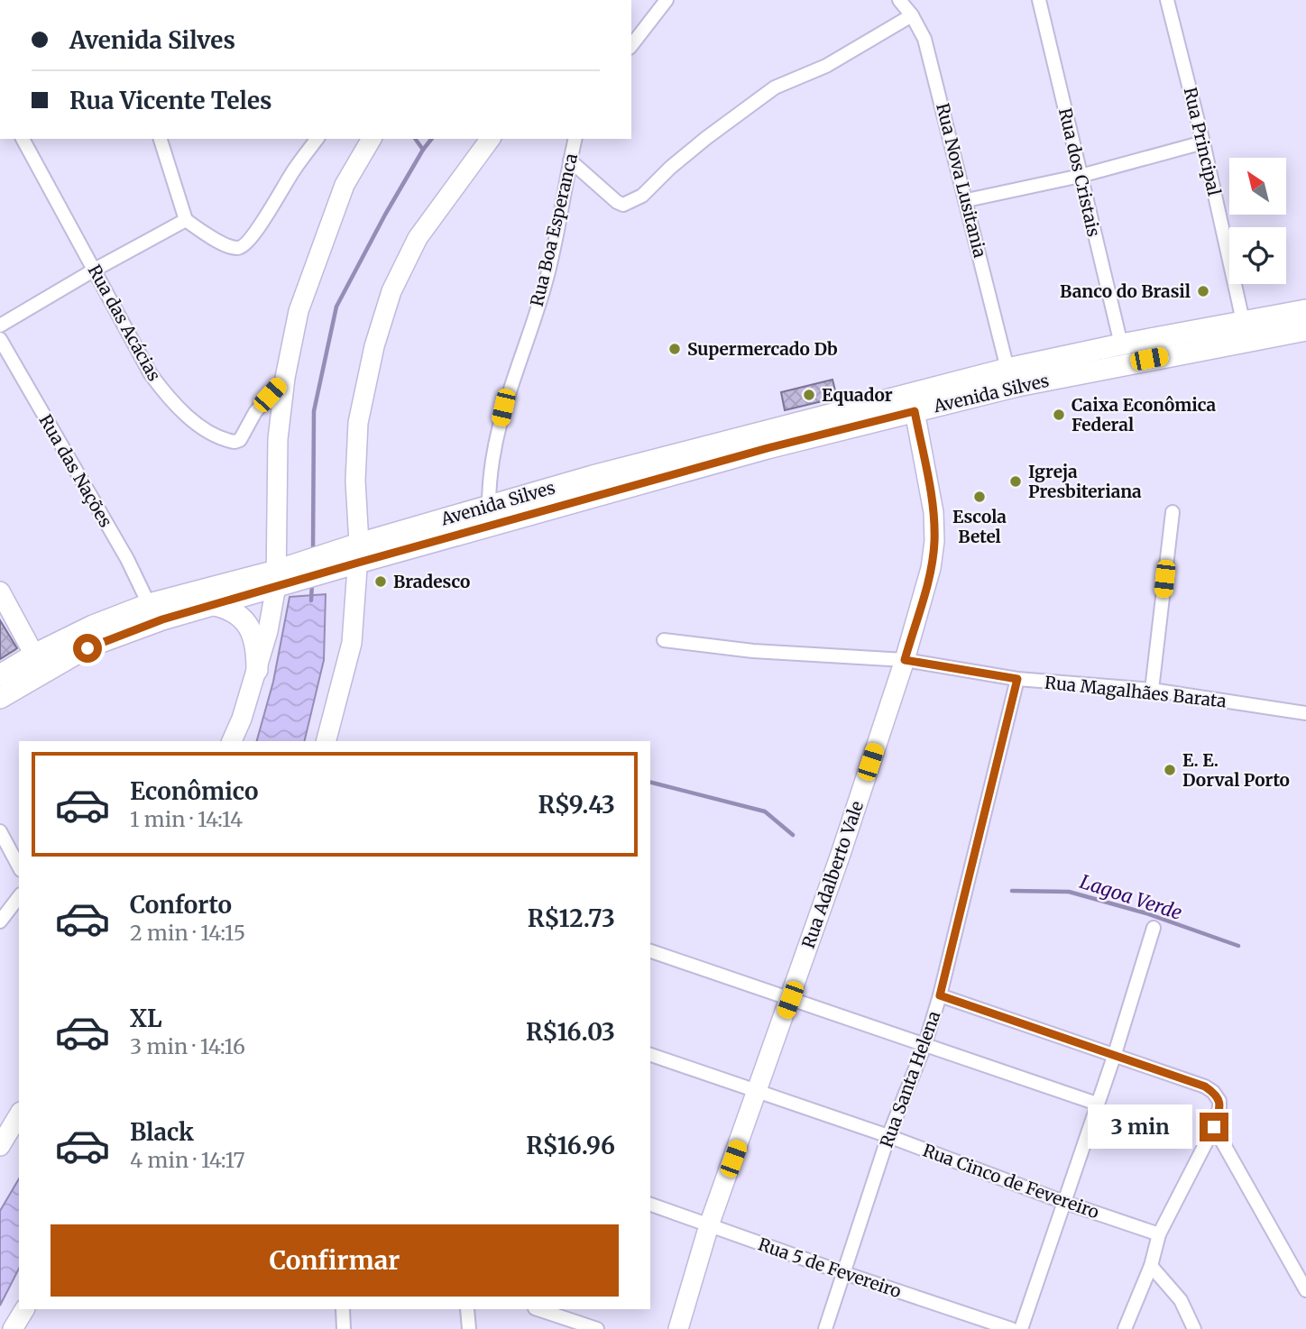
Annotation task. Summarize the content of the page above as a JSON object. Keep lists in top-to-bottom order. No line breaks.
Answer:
{"streets":{"main road":["Avenida Silves"],"street":["Rua Principal","Rua dos Cristais","Rua Nova Lusitania","Rua Boa Esperanca","Rua das Acácias","Rua das Nações","Rua Magalhães Barata","Rua Adalberto Vale","Rua Santa Helena","Rua Cinco de Fevereiro","Rua 5 de Fevereiro"]},"crossings":[["Rua Principal","Avenida Silves"],["Rua dos Cristais","Avenida Silves"],["Rua Nova Lusitania","Avenida Silves"],["Rua Boa Esperanca","Avenida Silves"],["Avenida Silves","Rua das Nações"],["Avenida Silves","Rua Adalberto Vale"],["Rua Magalhães Barata","Rua Adalberto Vale"],["Rua Magalhães Barata","Rua Santa Helena"],["Rua Adalberto Vale","Rua Cinco de Fevereiro"],["Rua Adalberto Vale","Rua 5 de Fevereiro"],["Rua Santa Helena","Rua Cinco de Fevereiro"],["Rua Santa Helena","Rua 5 de Fevereiro"]],"water":["Lagoa Verde"],"places":["Banco do Brasil","Supermercado Db","Equador","Caixa Econômica Federal","Igreja Presbiteriana","Escola Betel","Bradesco","E. E. Dorval Porto"],"north":"top left","page":{"banner":["Avenida Silves","Rua Vicente Teles"],"list":[{"name":"Econômico","note":"1 min · 14:14","value":"R$9.43"},{"name":"Conforto","note":"2 min · 14:15","value":"R$12.73"},{"name":"XL","note":"3 min · 14:16","value":"R$16.03"},{"name":"Black","note":"4 min · 14:17","value":"R$16.96"}],"bubble":"3 min","buttons":"Confirmar"}}
